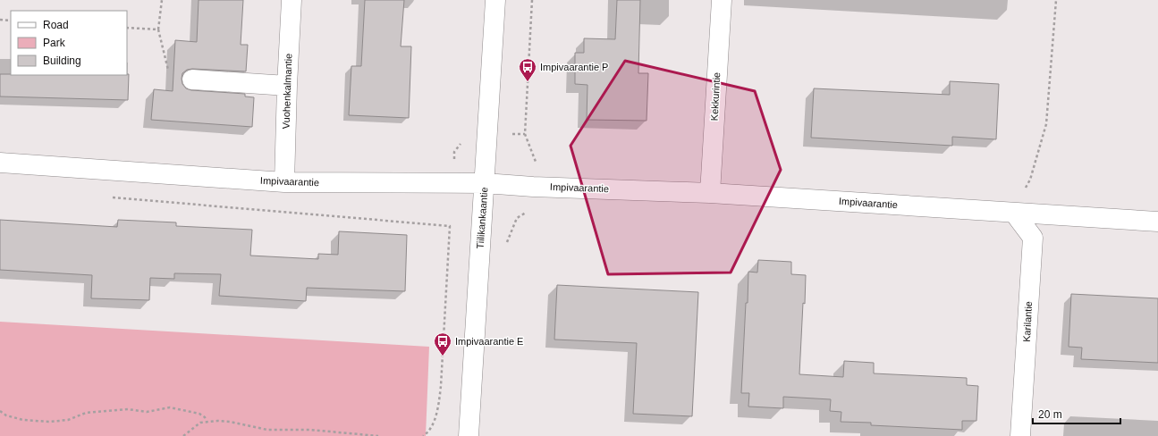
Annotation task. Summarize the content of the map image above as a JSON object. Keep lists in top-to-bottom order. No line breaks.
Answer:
{"streets":{"street":["Vuohenkalmantie","Kekkurintie","Impivaarantie","Tiilikankaantie","Karilantie"]},"crossings":[["Vuohenkalmantie","Impivaarantie"],["Kekkurintie","Impivaarantie"],["Impivaarantie","Tiilikankaantie"],["Impivaarantie","Karilantie"]],"places":{"bus stop":["Impivaarantie P","Impivaarantie E"]},"legend":["Road","Park","Building"],"scale_bar":"20 m"}
